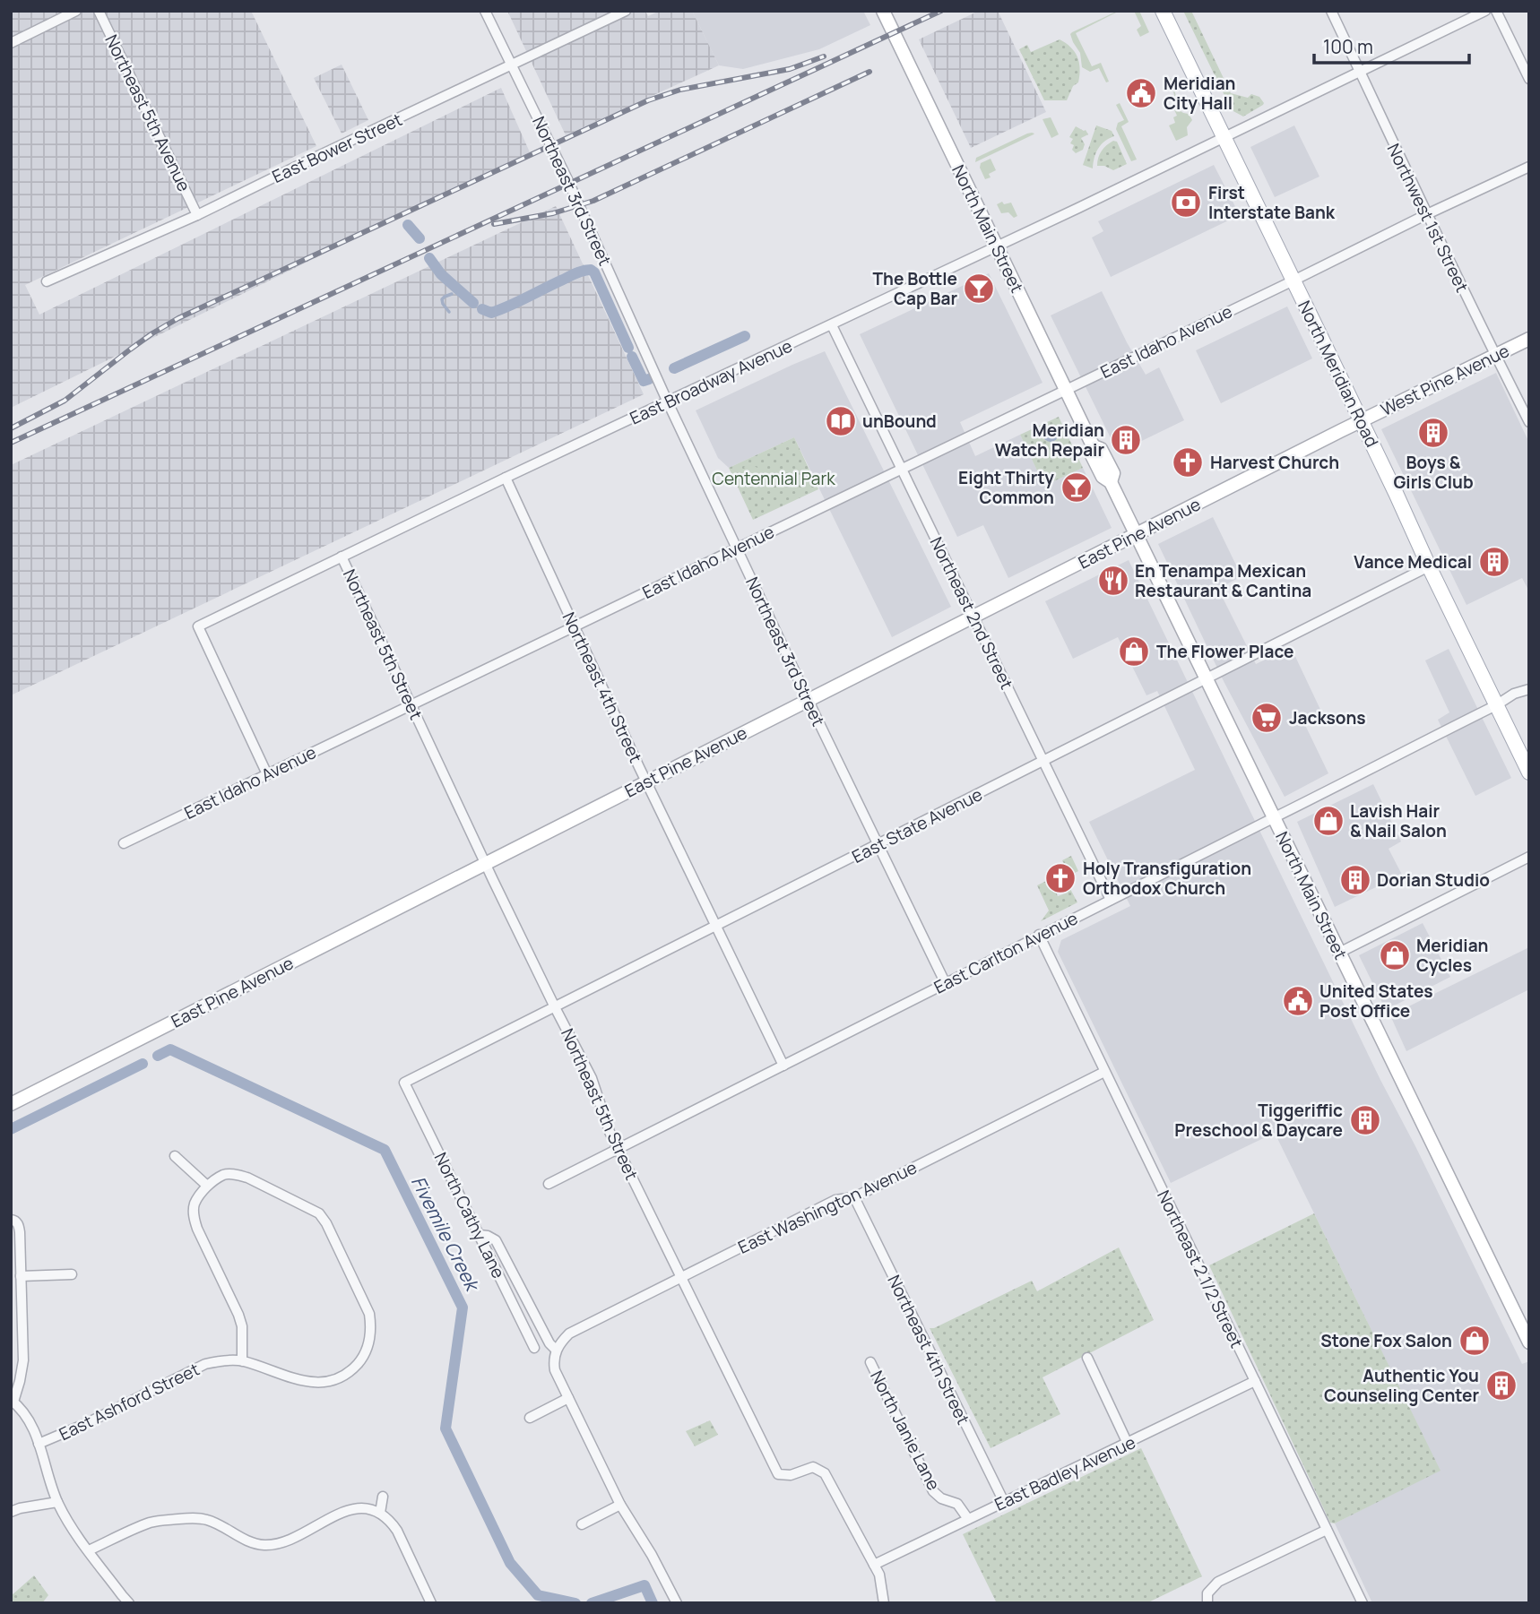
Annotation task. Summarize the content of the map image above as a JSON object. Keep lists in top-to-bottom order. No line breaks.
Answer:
{"streets":{"main road":["North Meridian Road"],"street":["Northeast 5th Avenue","East Bower Street","Northeast 3rd Street","Northwest 1st Street","North Main Street","East Idaho Avenue","West Pine Avenue","East Broadway Avenue","East Pine Avenue","Northeast 2nd Street","Northeast 5th Street","Northeast 4th Street","East State Avenue","East Carlton Avenue","East Washington Avenue","North Cathy Lane","Northeast 2 1/2 Street","East Ashford Street","North Janie Lane","East Badley Avenue"]},"crossings":[["Northeast 5th Avenue","East Bower Street"],["East Bower Street","Northeast 3rd Street"],["Northeast 3rd Street","East Idaho Avenue"],["Northeast 3rd Street","East Broadway Avenue"],["Northeast 3rd Street","East Pine Avenue"],["Northeast 3rd Street","East State Avenue"],["Northeast 3rd Street","East Carlton Avenue"],["Northwest 1st Street","East Idaho Avenue"],["Northwest 1st Street","West Pine Avenue"],["Northwest 1st Street","East Broadway Avenue"],["North Main Street","East Idaho Avenue"],["North Main Street","East Broadway Avenue"],["North Main Street","East Pine Avenue"],["North Main Street","East State Avenue"],["North Main Street","East Carlton Avenue"],["East Idaho Avenue","North Meridian Road"],["East Idaho Avenue","East Broadway Avenue"],["East Idaho Avenue","Northeast 2nd Street"],["East Idaho Avenue","Northeast 5th Street"],["East Idaho Avenue","Northeast 4th Street"],["North Meridian Road","West Pine Avenue"],["North Meridian Road","East Broadway Avenue"],["North Meridian Road","East Pine Avenue"],["North Meridian Road","East State Avenue"],["North Meridian Road","East Carlton Avenue"],["West Pine Avenue","East Pine Avenue"],["East Broadway Avenue","Northeast 2nd Street"],["East Broadway Avenue","Northeast 5th Street"],["East Broadway Avenue","Northeast 4th Street"],["East Pine Avenue","Northeast 2nd Street"],["East Pine Avenue","Northeast 5th Street"],["East Pine Avenue","Northeast 4th Street"],["Northeast 2nd Street","East State Avenue"],["Northeast 2nd Street","East Carlton Avenue"],["Northeast 5th Street","East State Avenue"],["Northeast 5th Street","East Carlton Avenue"],["Northeast 5th Street","East Washington Avenue"],["Northeast 5th Street","East Badley Avenue"],["Northeast 4th Street","East State Avenue"],["Northeast 4th Street","East Carlton Avenue"],["Northeast 4th Street","East Washington Avenue"],["Northeast 4th Street","East Badley Avenue"],["East State Avenue","North Cathy Lane"],["East Carlton Avenue","Northeast 2 1/2 Street"],["East Washington Avenue","Northeast 2 1/2 Street"],["Northeast 2 1/2 Street","East Badley Avenue"],["North Janie Lane","East Badley Avenue"]],"water":["Fivemile Creek"],"parks":["Centennial Park"],"places":{"public building":["Meridian City Hall","United States Post Office"],"bank":["First Interstate Bank"],"bar":["The Bottle Cap Bar","Eight Thirty Common"],"library":["unBound"],"building":["Boys & Girls Club","Meridian Watch Repair","Vance Medical","Dorian Studio","Tiggeriffic Preschool & Daycare","Authentic You Counseling Center"],"church":["Harvest Church","Holy Transfiguration Orthodox Church"],"restaurant":["En Tenampa Mexican Restaurant & Cantina"],"shop":["The Flower Place","Lavish Hair & Nail Salon","Meridian Cycles","Stone Fox Salon"],"supermarket":["Jacksons"]},"scale_bar":"100 m"}
